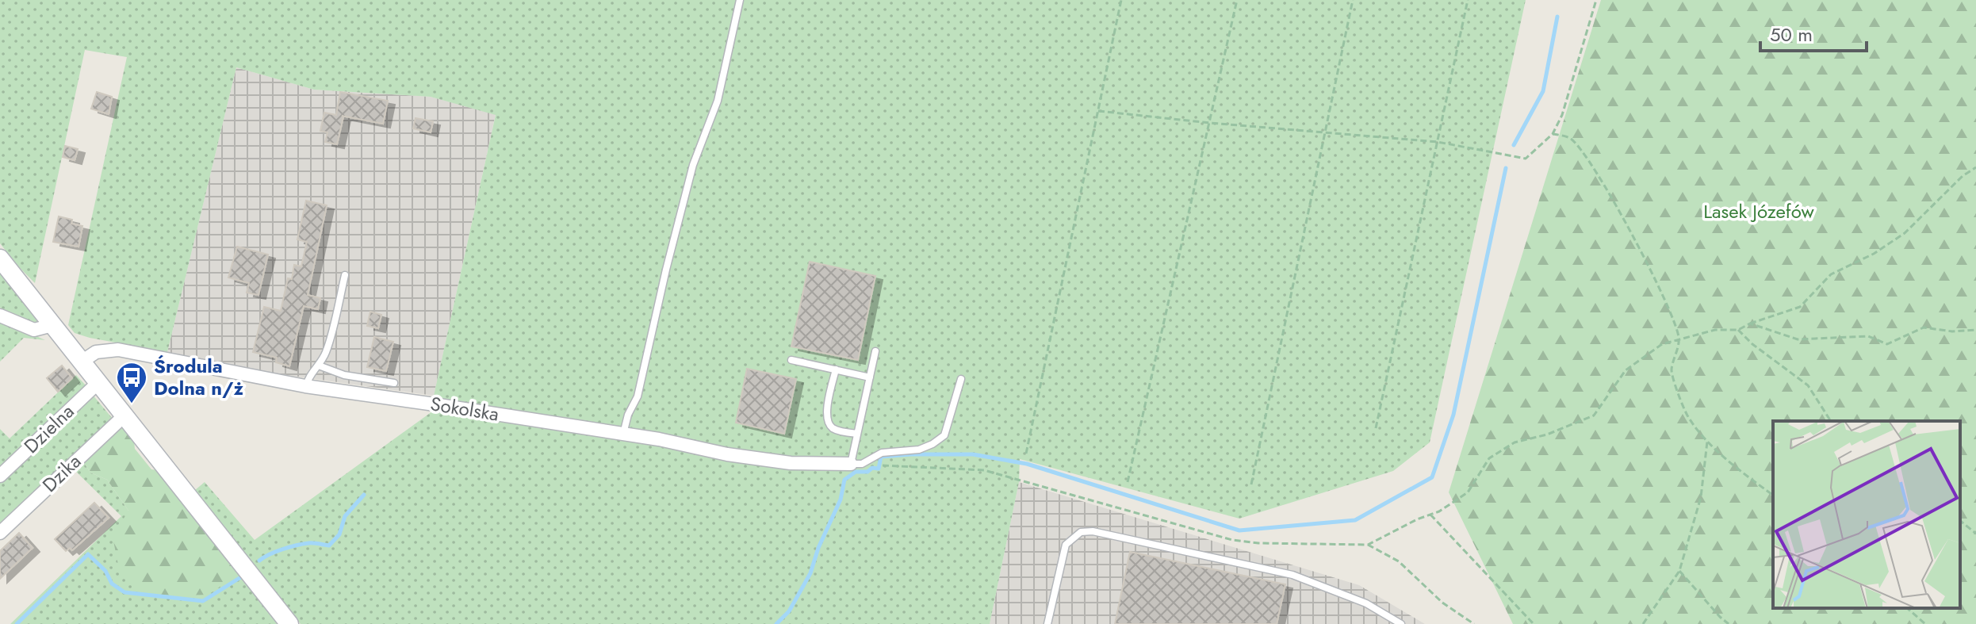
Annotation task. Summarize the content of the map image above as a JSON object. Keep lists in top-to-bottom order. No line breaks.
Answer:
{"streets":{"street":["Sokolska","Dzielna","Dzika"]},"parks":["Lasek Józefów"],"places":{"bus stop":["Środula Dolna n/ż"]},"scale_bar":"50 m"}
